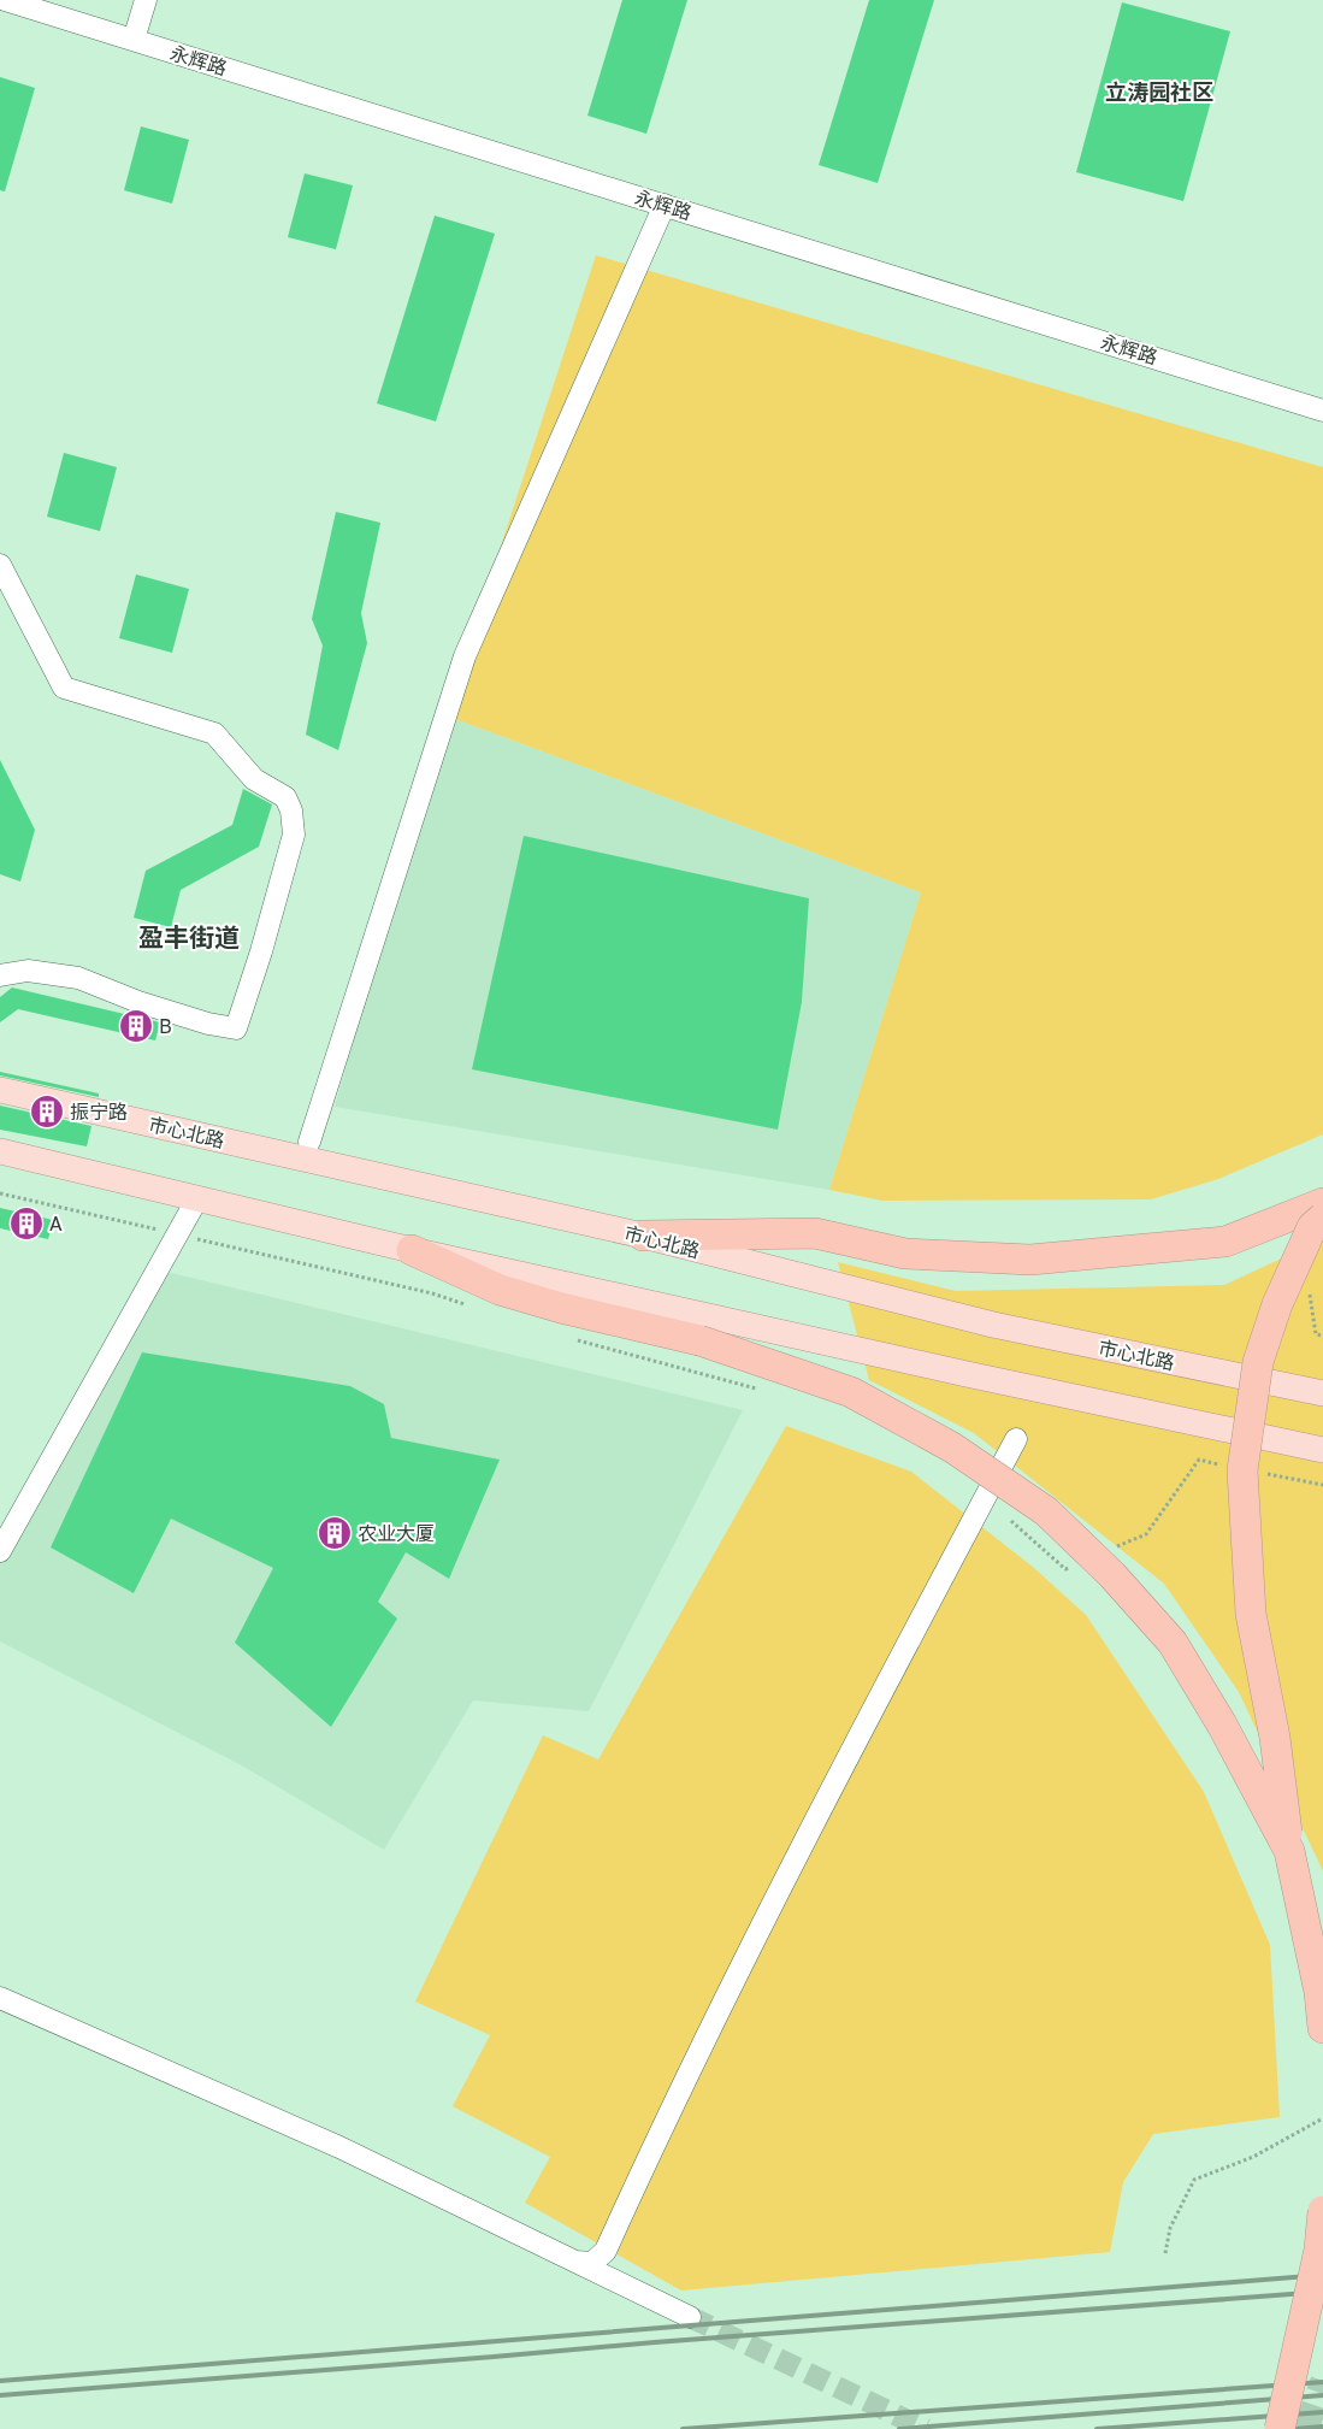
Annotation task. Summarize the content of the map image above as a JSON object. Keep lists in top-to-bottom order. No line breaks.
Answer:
{"streets":{"main road":["市心北路"],"street":["永辉路"]},"districts":["立涛园社区","盈丰街道"],"places":{"building":["B","振宁路","A","农业大厦"]}}
